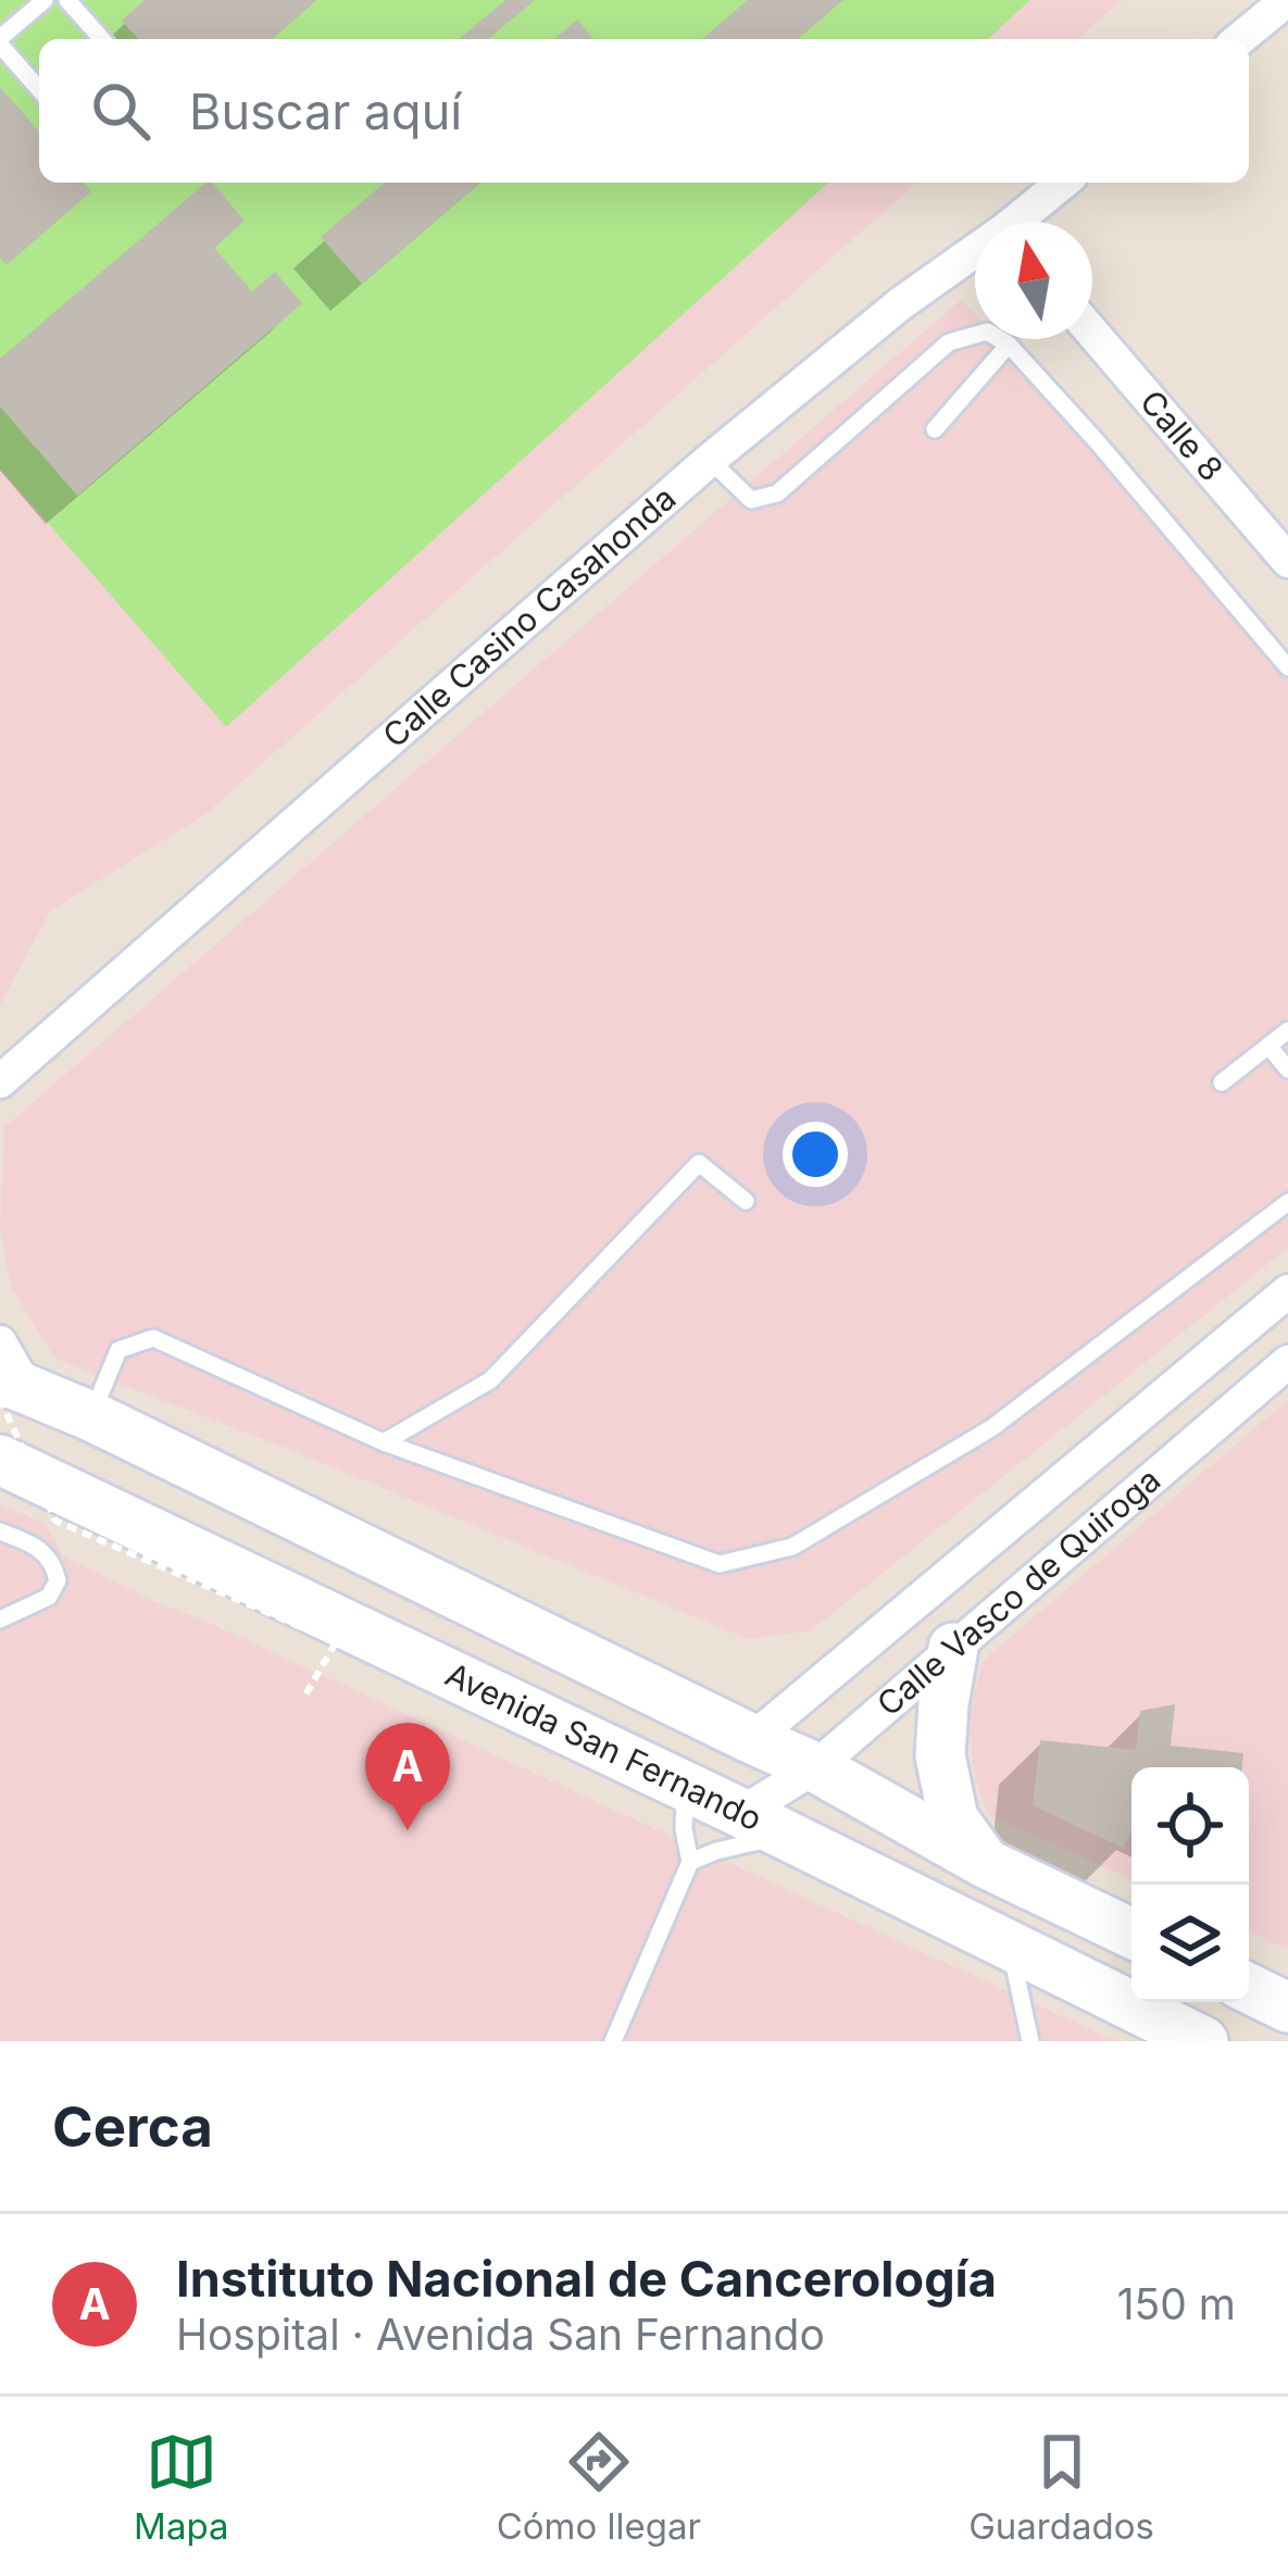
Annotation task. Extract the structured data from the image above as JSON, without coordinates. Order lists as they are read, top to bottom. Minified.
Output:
{"streets":{"main road":["Avenida San Fernando"],"street":["Calle 8","Calle Casino Casahonda","Calle Vasco de Quiroga"]},"crossings":[["Calle Vasco de Quiroga","Avenida San Fernando"]],"north":"top","page":{"search":"Buscar aquí","pins":"A","heading":"Cerca","list":[{"mark":"A","name":"Instituto Nacional de Cancerología","note":"Hospital · Avenida San Fernando","value":"150 m"}],"nav":["Mapa","Cómo llegar","Guardados"]}}
